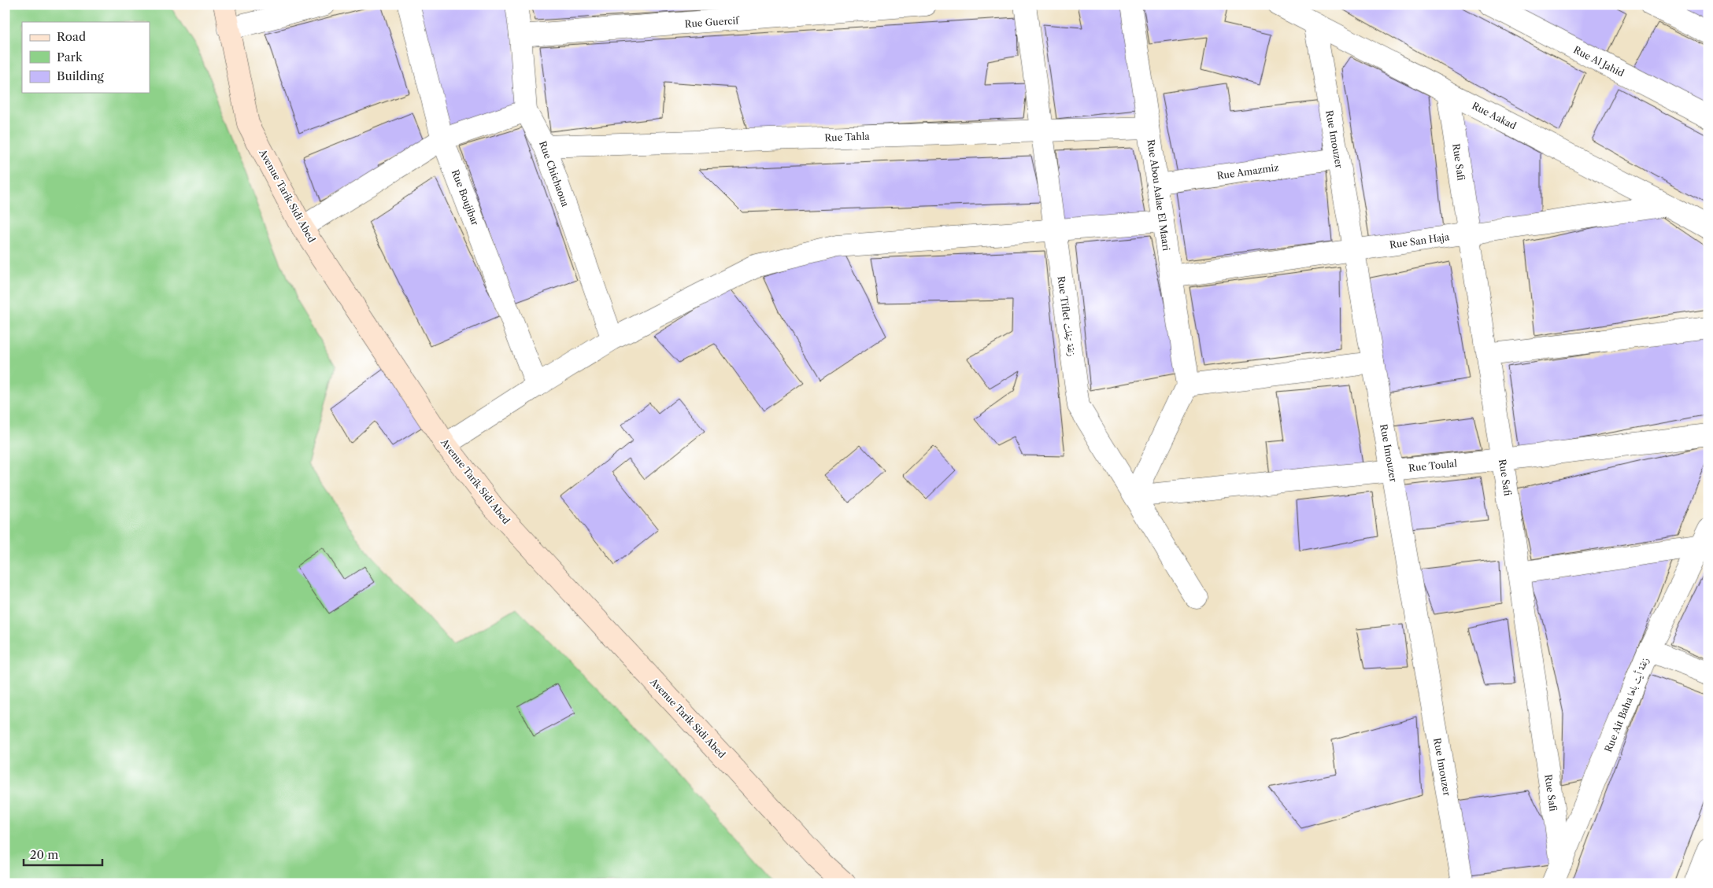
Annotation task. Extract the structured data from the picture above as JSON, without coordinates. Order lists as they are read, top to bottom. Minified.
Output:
{"streets":{"street":["Rue Guercif","Rue Al Jahid","Rue Aakad","Rue Tahla","Rue Imouzer","Rue Safi","Rue Amazmiz","Rue Chichaoua","Rue Abou Aalae El Maari","Avenue Tarik Sidi Abed","Rue Boujibar","Rue San Haja","Rue Tiflet زنقة تيفلت","Rue Toulal","Rue Ait Baha زنقة أيت باها"]},"crossings":[["Rue Guercif","Rue Chichaoua"],["Rue Aakad","Rue Imouzer"],["Rue Aakad","Rue Safi"],["Rue Aakad","Rue San Haja"],["Rue Tahla","Rue Chichaoua"],["Rue Tahla","Rue Abou Aalae El Maari"],["Rue Tahla","Rue Tiflet زنقة تيفلت"],["Rue Imouzer","Rue Amazmiz"],["Rue Imouzer","Rue San Haja"],["Rue Imouzer","Rue Toulal"],["Rue Safi","Rue San Haja"],["Rue Safi","Rue Toulal"],["Rue Safi","Rue Ait Baha زنقة أيت باها"],["Rue Amazmiz","Rue Abou Aalae El Maari"],["Rue Abou Aalae El Maari","Rue San Haja"],["Rue Tiflet زنقة تيفلت","Rue Toulal"]],"legend":["Road","Park","Building"],"scale_bar":"20 m"}
